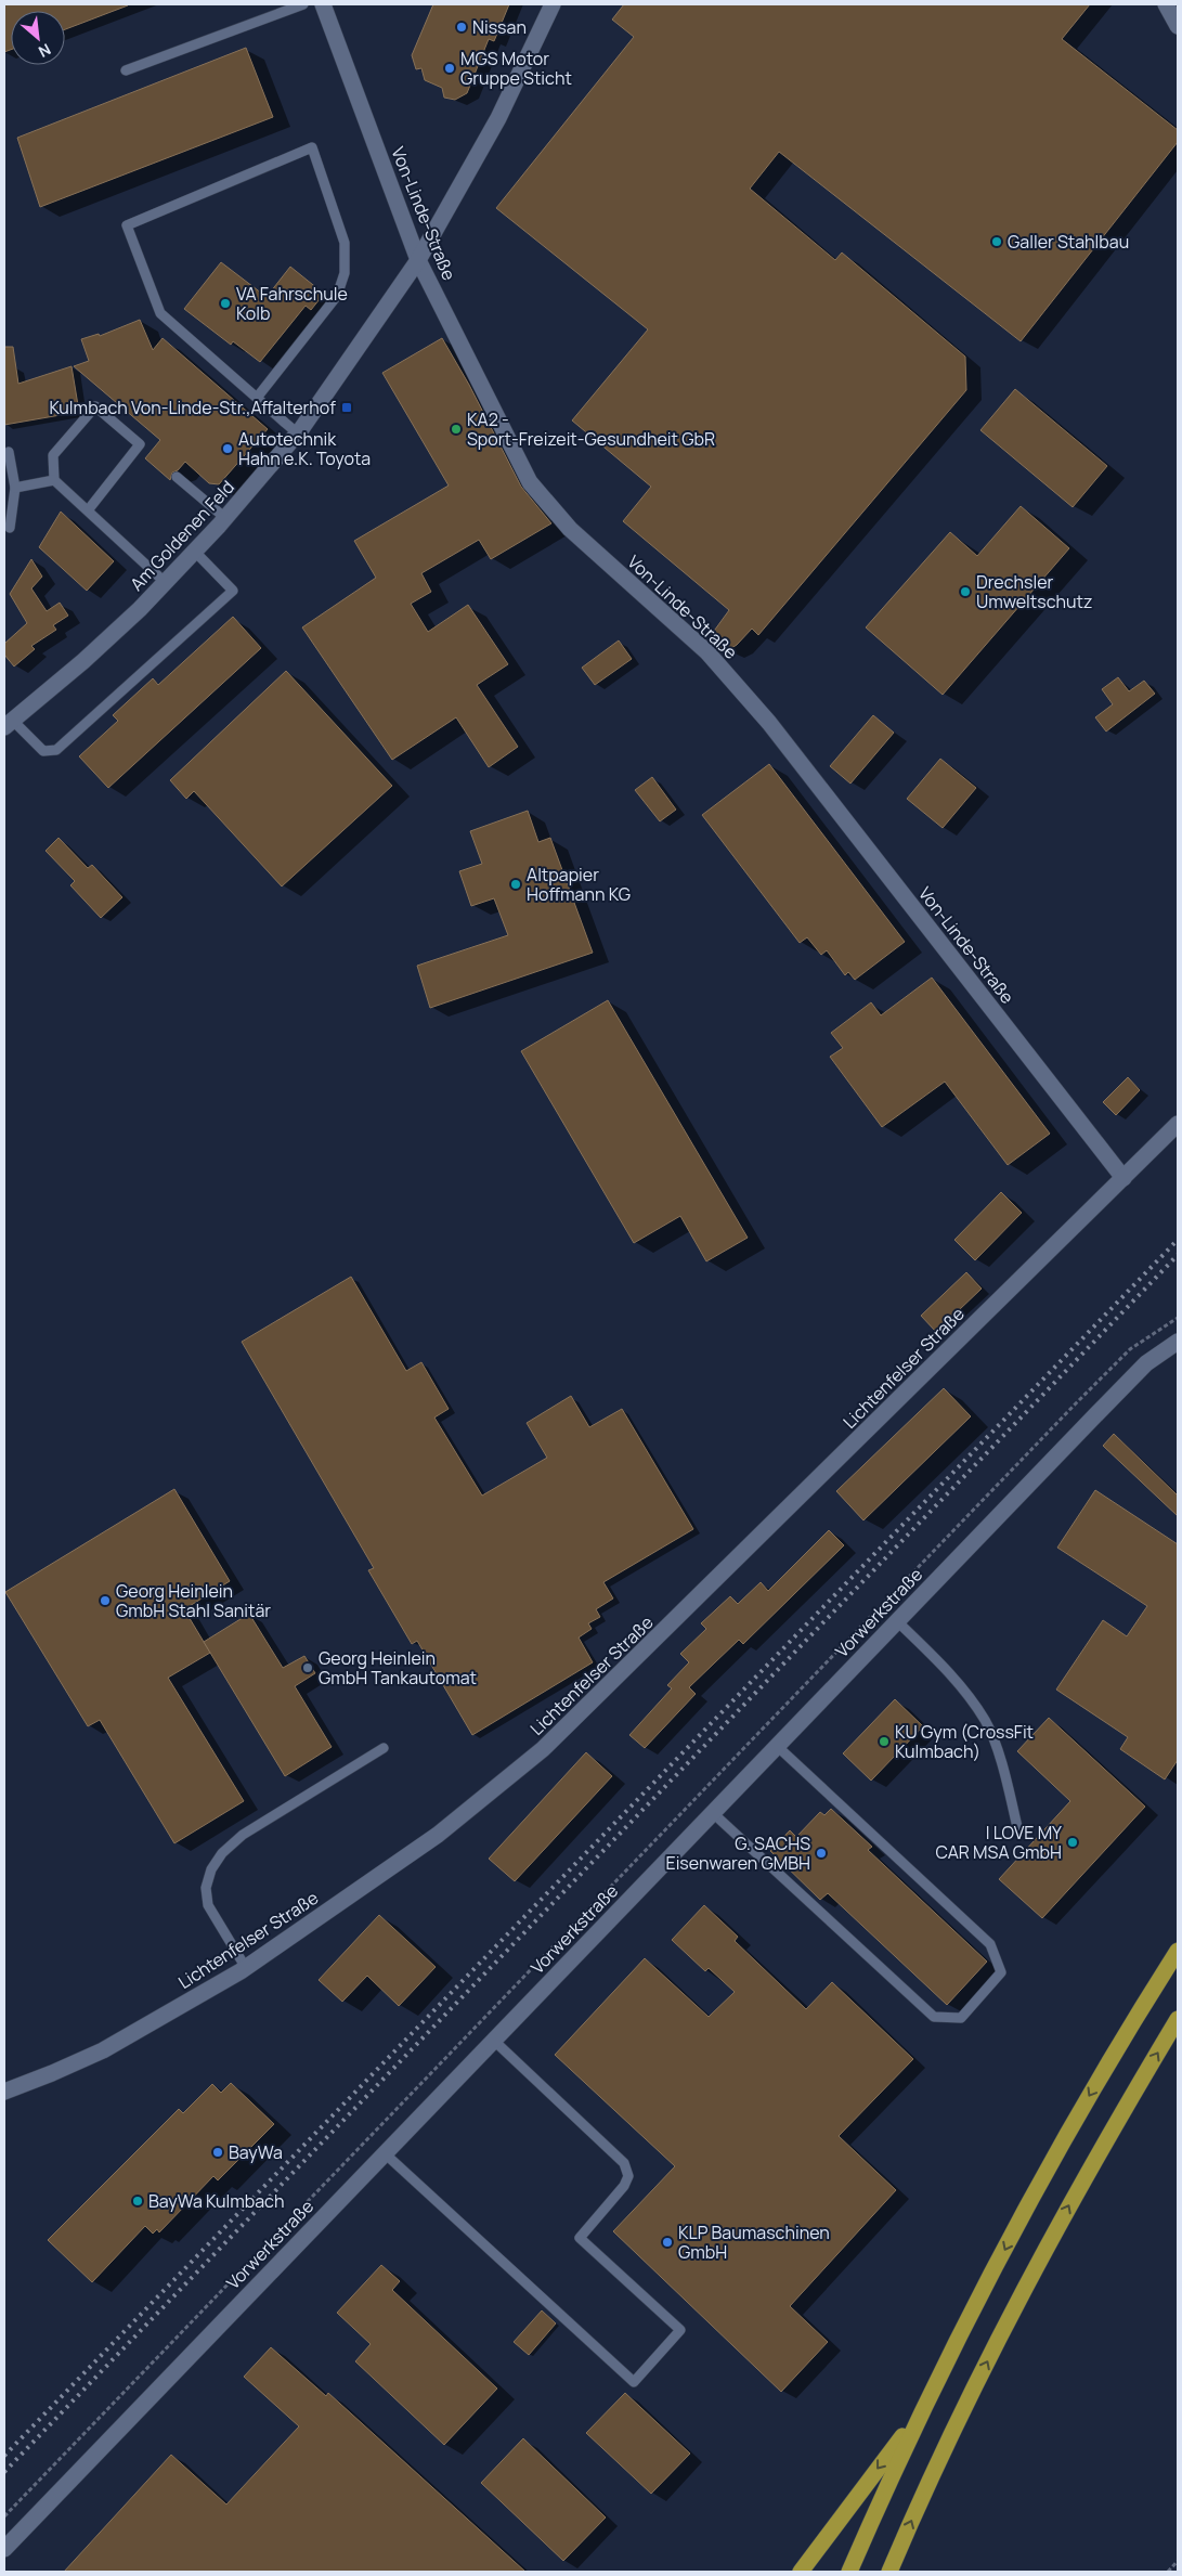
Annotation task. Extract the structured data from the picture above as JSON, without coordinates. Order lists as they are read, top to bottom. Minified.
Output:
{"streets":{"street":["Von-Linde-Straße","Am Goldenen Feld","Lichtenfelser Straße","Vorwerkstraße"]},"crossings":[["Von-Linde-Straße","Am Goldenen Feld"],["Von-Linde-Straße","Lichtenfelser Straße"]],"places":{"other":["Nissan","MGS Motor Gruppe Sticht","Galler Stahlbau","VA Fahrschule Kolb","KA2 - Sport-Freizeit-Gesundheit GbR","Autotechnik Hahn e.K. Toyota","Drechsler Umweltschutz","Altpapier Hoffmann KG","Georg Heinlein GmbH Stahl Sanitär","Georg Heinlein GmbH Tankautomat","KU Gym (CrossFit Kulmbach)","I LOVE MY CAR MSA GmbH","G. SACHS Eisenwaren GMBH","BayWa","BayWa Kulmbach","KLP Baumaschinen GmbH"],"transit":["Kulmbach Von-Linde-Str.,Affalterhof"]},"north":"bottom right"}
